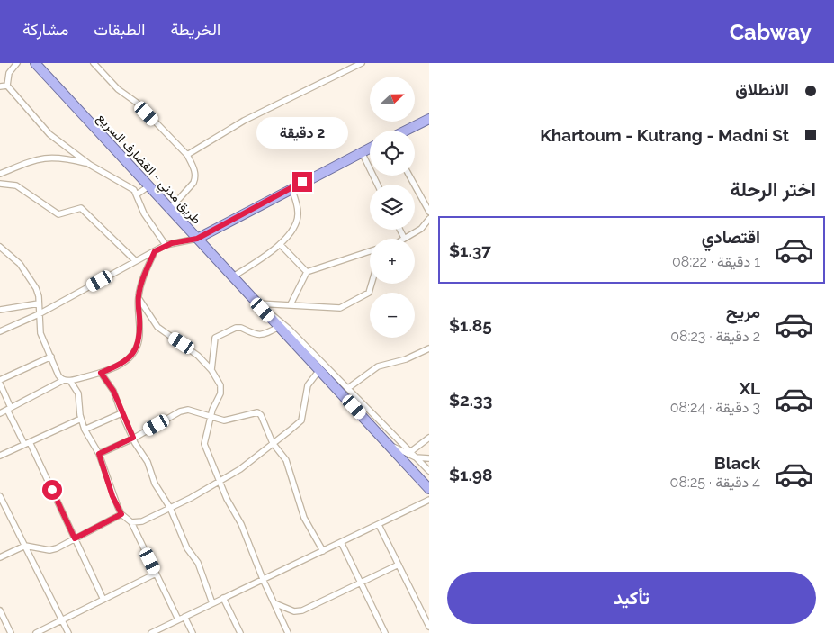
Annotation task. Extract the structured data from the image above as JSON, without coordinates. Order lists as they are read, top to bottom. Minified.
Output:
{"streets":{"highway":["طريق مدني - القضارف السريع"]},"north":"right","page":{"header":"Cabway","nav":["الخريطة","الطبقات","مشاركة"],"banner":["الانطلاق","Khartoum - Kutrang - Madni St"],"map_buttons":["+","−"],"bubble":"2 دقيقة","heading":"اختر الرحلة","list":[{"name":"اقتصادي","note":"1 دقيقة · 08:22","value":"$1.37"},{"name":"مريح","note":"2 دقيقة · 08:23","value":"$1.85"},{"name":"XL","note":"3 دقيقة · 08:24","value":"$2.33"},{"name":"Black","note":"4 دقيقة · 08:25","value":"$1.98"}],"buttons":"تأكيد"}}
